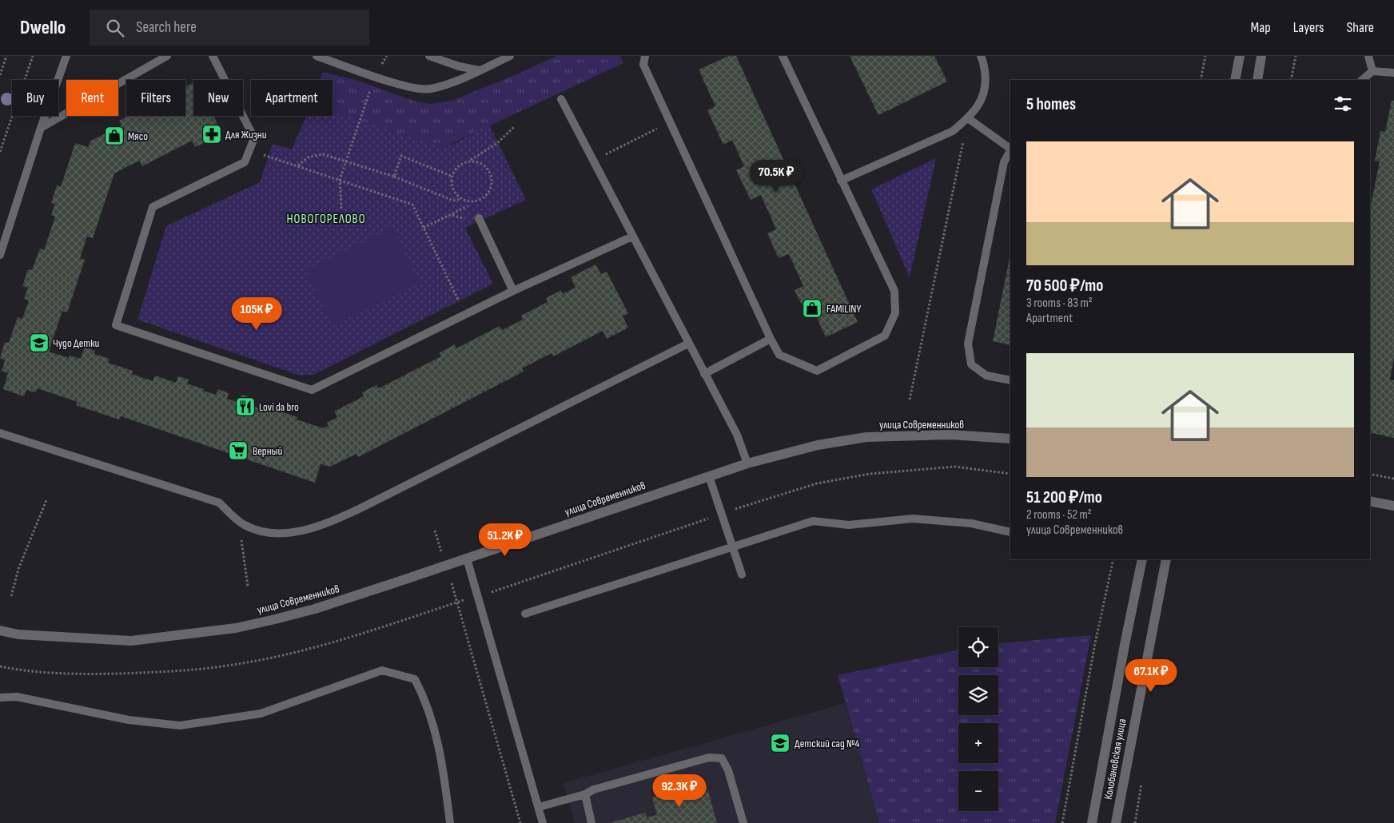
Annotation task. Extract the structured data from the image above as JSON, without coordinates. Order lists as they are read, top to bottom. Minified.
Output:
{"streets":{"street":["улица Современников","Колобановская улица"]},"districts":["НОВОГОРЕЛОВО"],"places":{"pharmacy":["Для Жизни"],"shop":["Мясо","FAMILINY"],"school or university":["Чудо Детки","Детский сад №4"],"restaurant":["Lovi da bro"],"supermarket":["Верный"]},"page":{"header":"Dwello","search":"Search here","nav":["Map","Layers","Share"],"chip":["Buy","Rent","Filters","New","Apartment"],"heading":"5 homes","list":[{"name":"70 500 ₽/mo","note":"3 rooms · 83 m² · Apartment"},{"name":"51 200 ₽/mo","note":"2 rooms · 52 m² · улица Современников"}],"price":["70.5K ₽","105K ₽","51.2K ₽","67.1K ₽","92.3K ₽"],"map_buttons":["+","−"]}}
